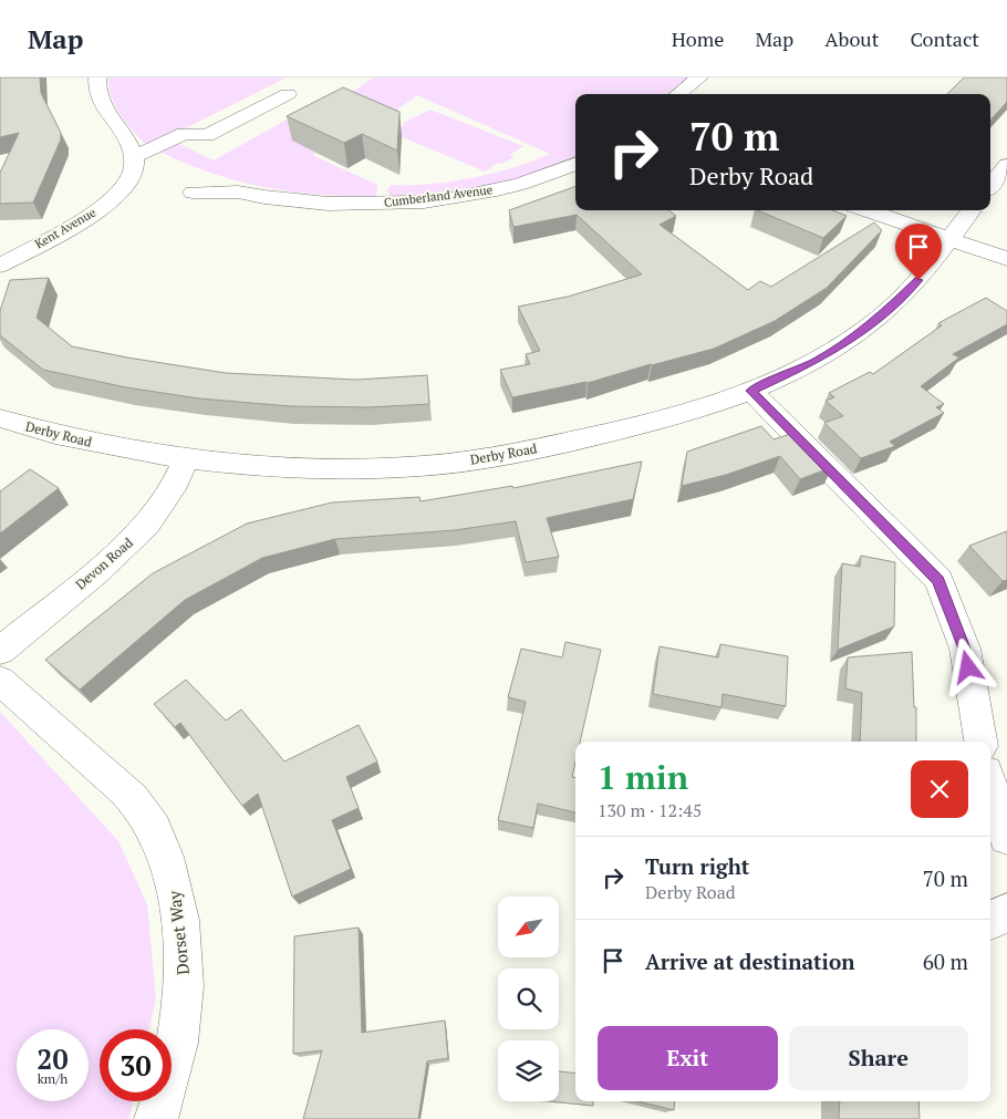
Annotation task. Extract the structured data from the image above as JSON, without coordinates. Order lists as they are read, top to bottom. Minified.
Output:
{"streets":{"street":["Cumberland Avenue","Kent Avenue","Derby Road","Devon Road","Dorset Way"]},"crossings":[["Derby Road","Devon Road"]],"north":"bottom left","page":{"header":"Map","nav":["Home","Map","About","Contact"],"turn":["70 m","Derby Road"],"heading":["1 min","130 m · 12:45"],"list":[{"name":"Turn right","note":"Derby Road","value":"70 m"},{"name":"Arrive at destination","value":"60 m"}],"buttons":["Exit","Share"],"speed":"20 km/h","limit":"30"}}
